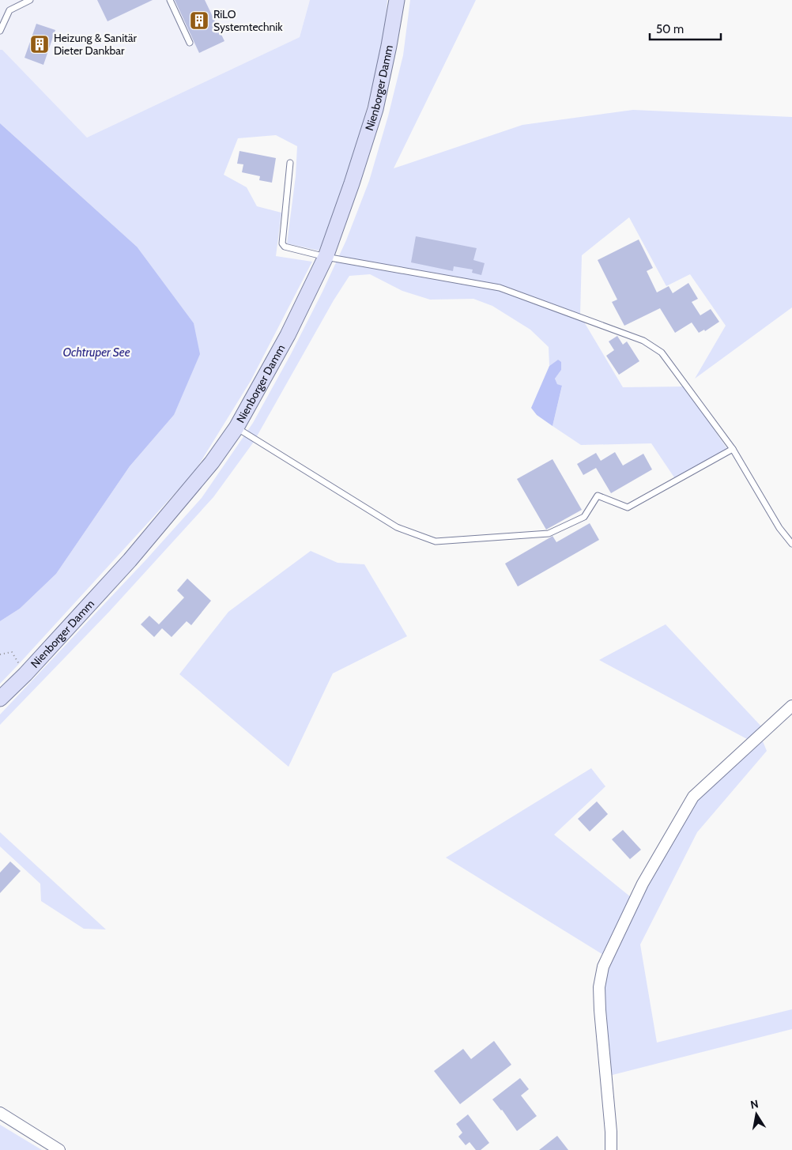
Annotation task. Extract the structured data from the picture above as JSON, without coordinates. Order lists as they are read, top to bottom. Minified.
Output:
{"streets":{"main road":["Nienborger Damm"]},"water":["Ochtruper See"],"places":{"building":["RiLO Systemtechnik","Heizung & Sanitär Dieter Dankbar"]},"scale_bar":"50 m","north":"top"}
